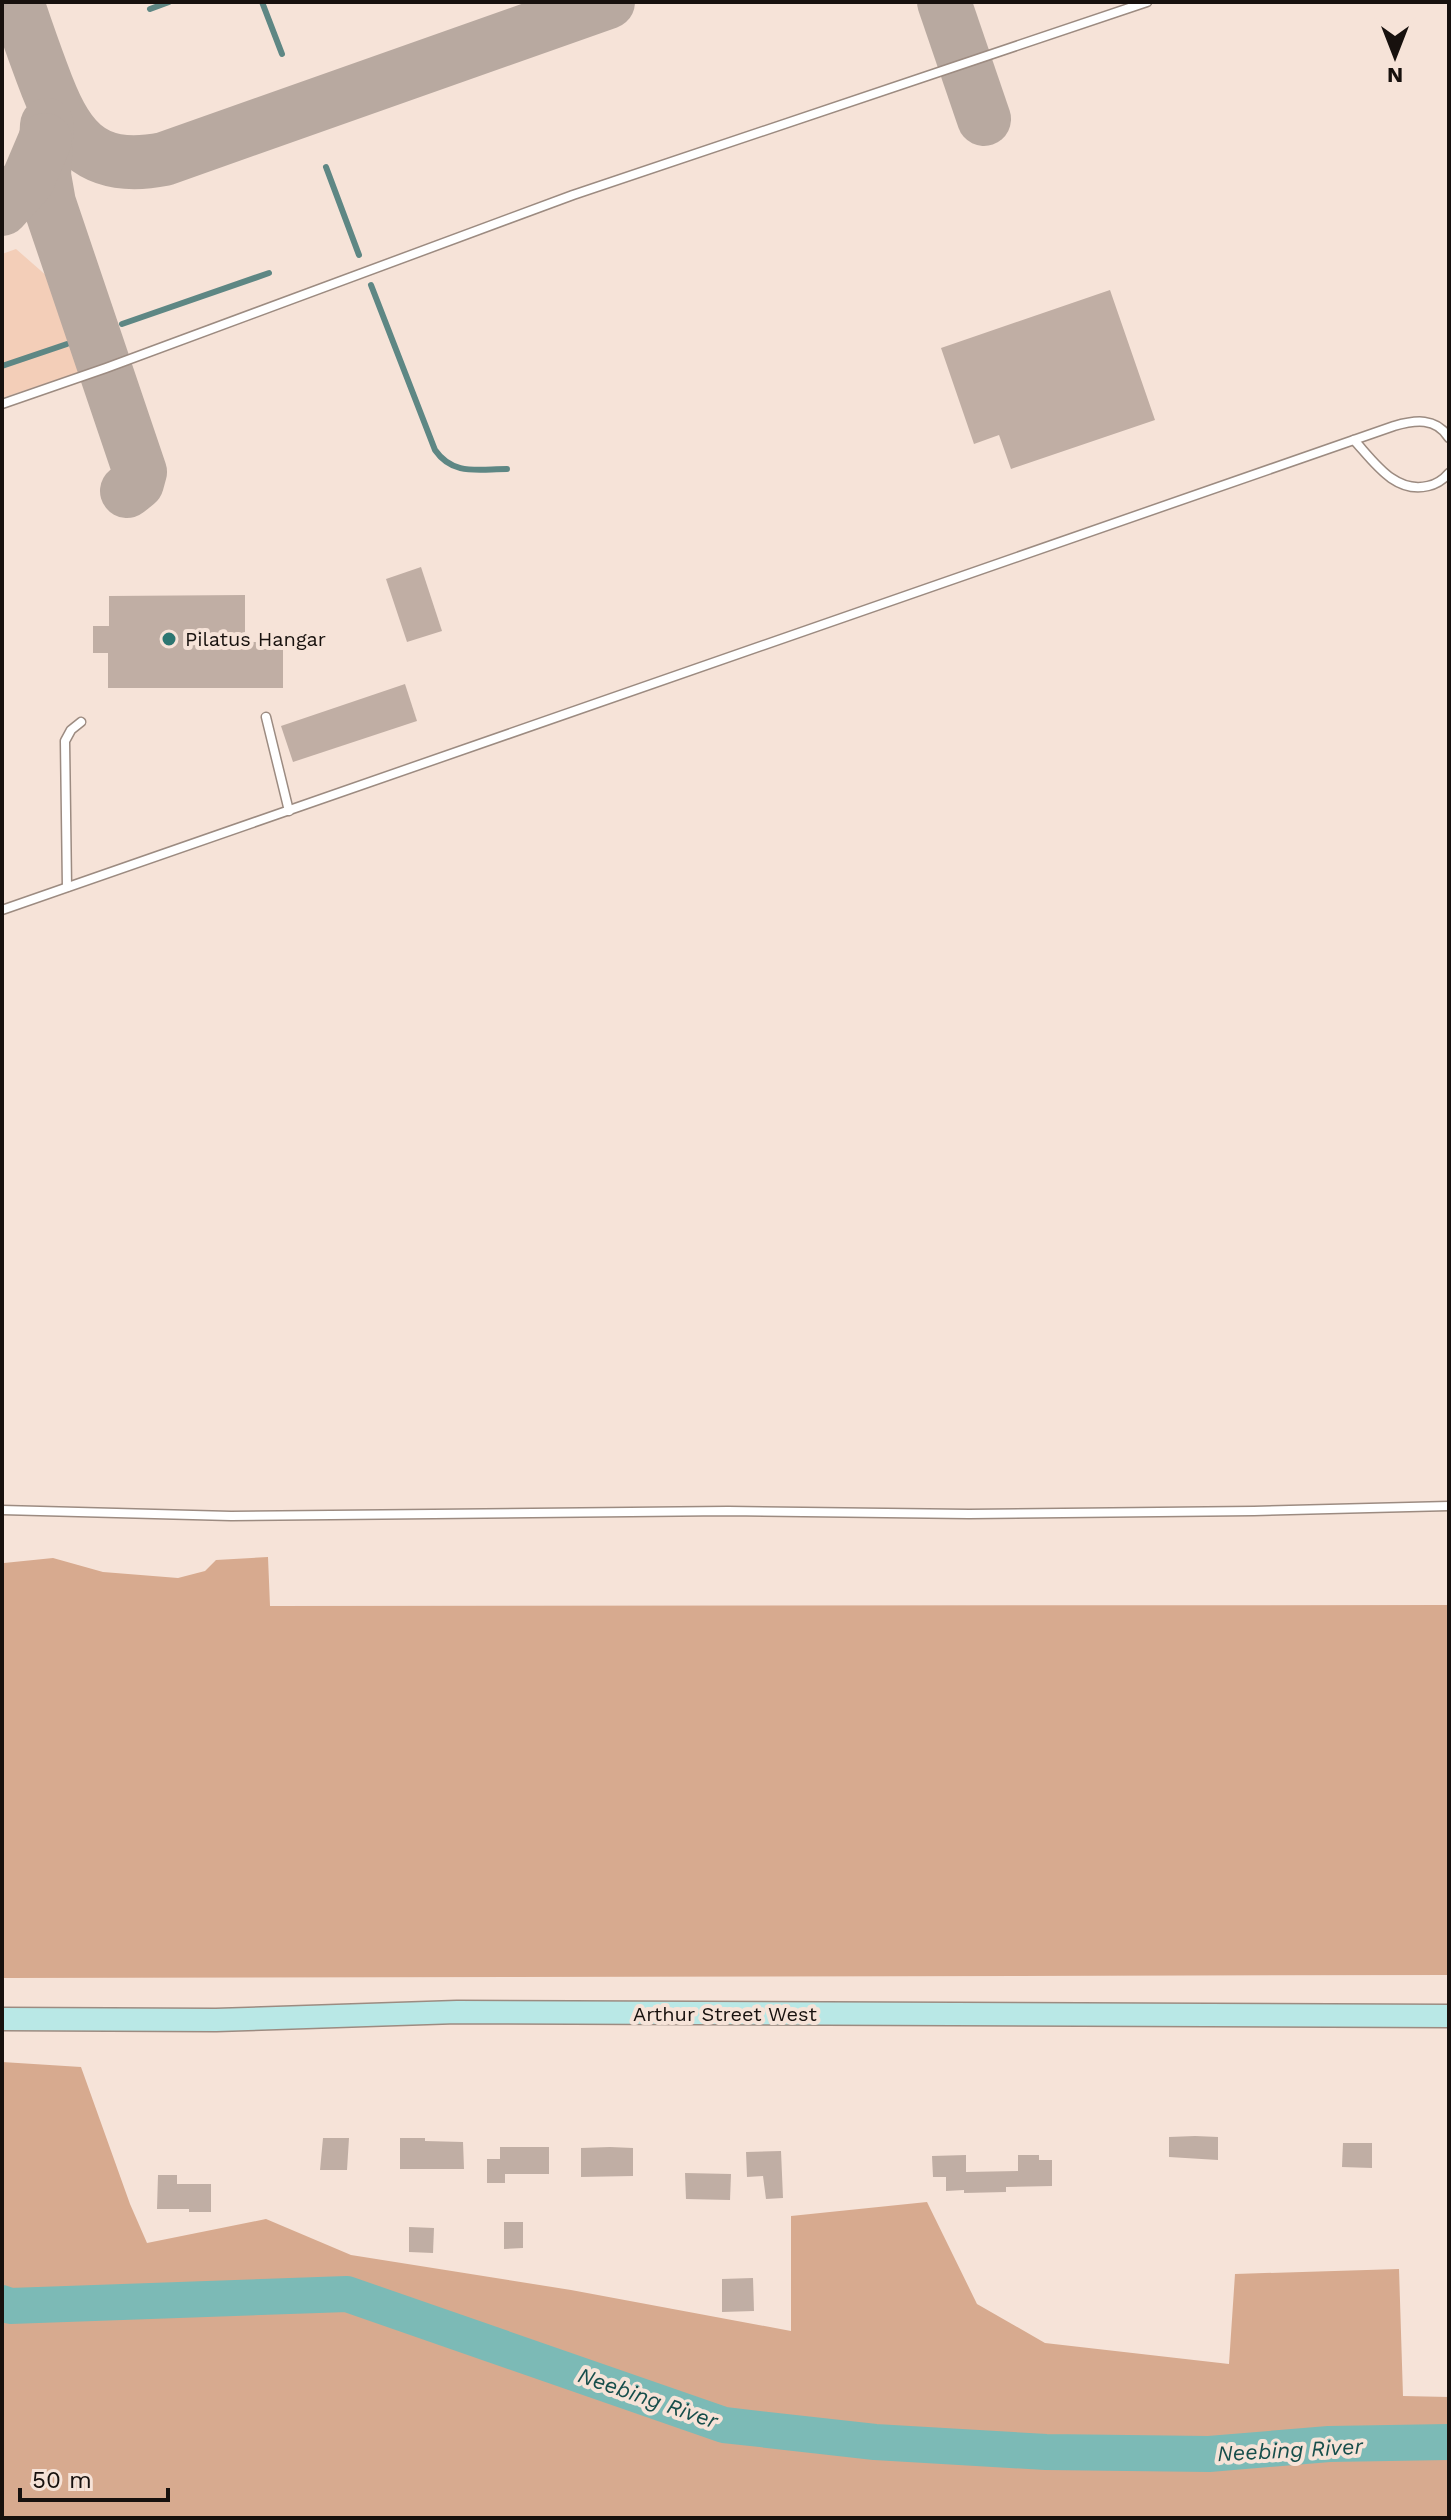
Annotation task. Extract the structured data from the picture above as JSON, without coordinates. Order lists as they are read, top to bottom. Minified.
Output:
{"streets":{"main road":["Arthur Street West"]},"water":["Neebing River"],"places":["Pilatus Hangar"],"scale_bar":"50 m","north":"bottom"}
